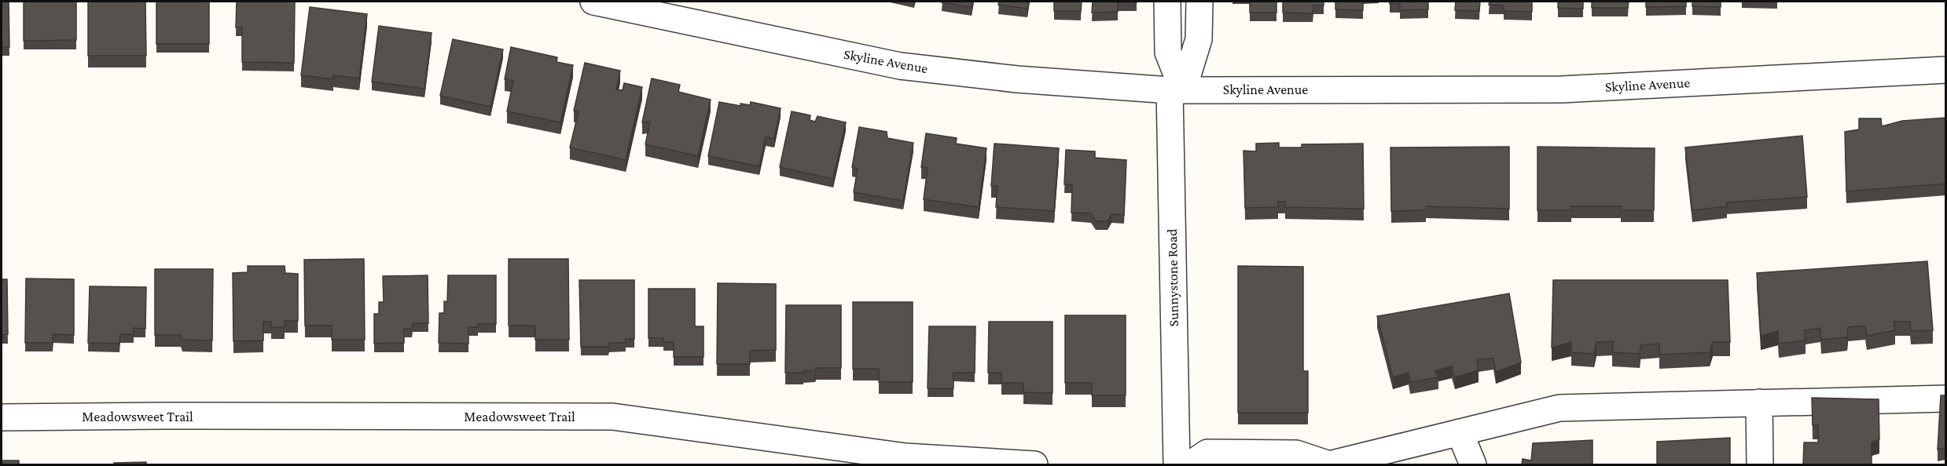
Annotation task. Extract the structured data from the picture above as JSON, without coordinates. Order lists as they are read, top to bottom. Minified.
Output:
{"streets":{"street":["Skyline Avenue","Sunnystone Road","Meadowsweet Trail"]},"crossings":[["Skyline Avenue","Sunnystone Road"]]}
